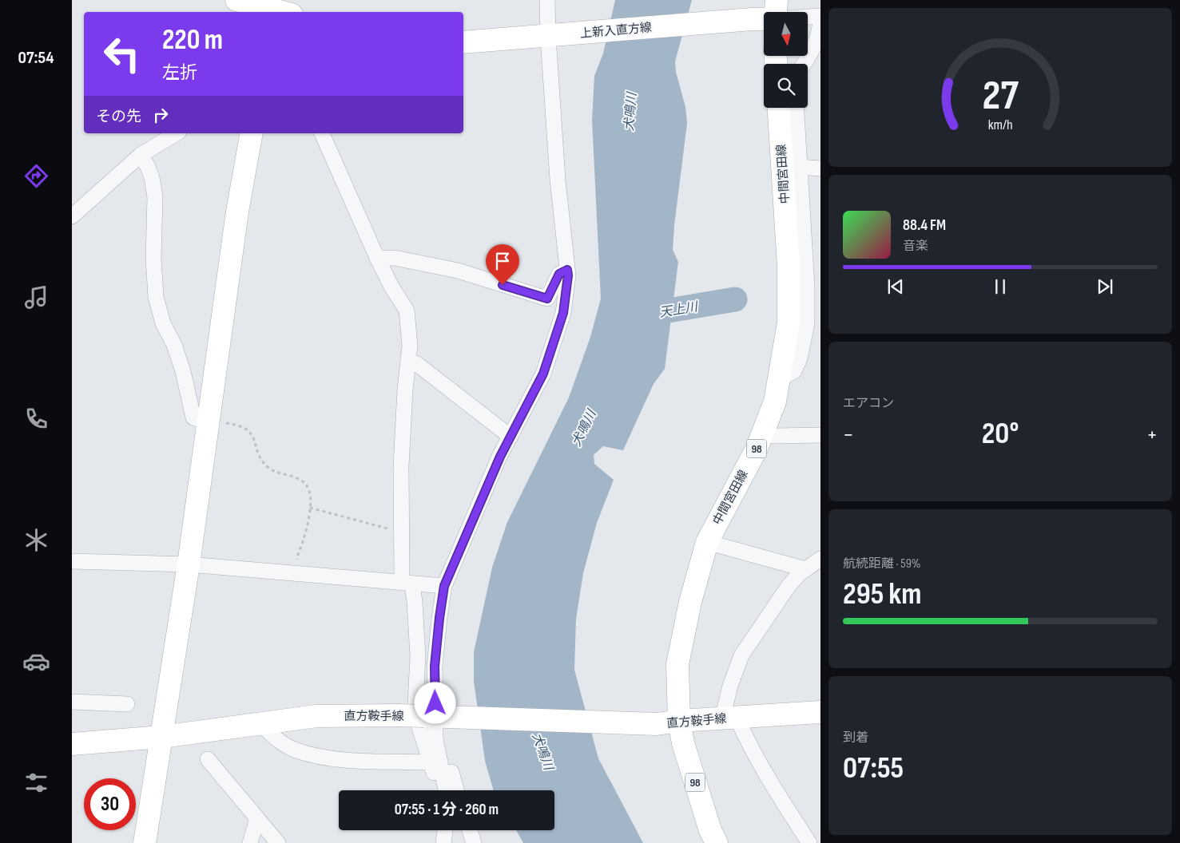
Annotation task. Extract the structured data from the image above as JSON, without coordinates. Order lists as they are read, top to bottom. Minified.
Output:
{"streets":{"main road":["上新入直方線","中間宮田線","98","直方鞍手線"]},"crossings":[["中間宮田線","直方鞍手線"]],"water":["犬鳴川","天上川"],"north":"bottom","page":{"tabs":"07:54","turn":["220 m","左折"],"then":"その先","song":["88.4 FM","音楽"],"tile":["エアコン",["航続距離 · 59%","295 km"],["到着","07:55"]],"heat":["−","20°","+"],"limit":"30","trip":"07:55 · 1 分 · 260 m","gauge":["27","km/h"]}}
